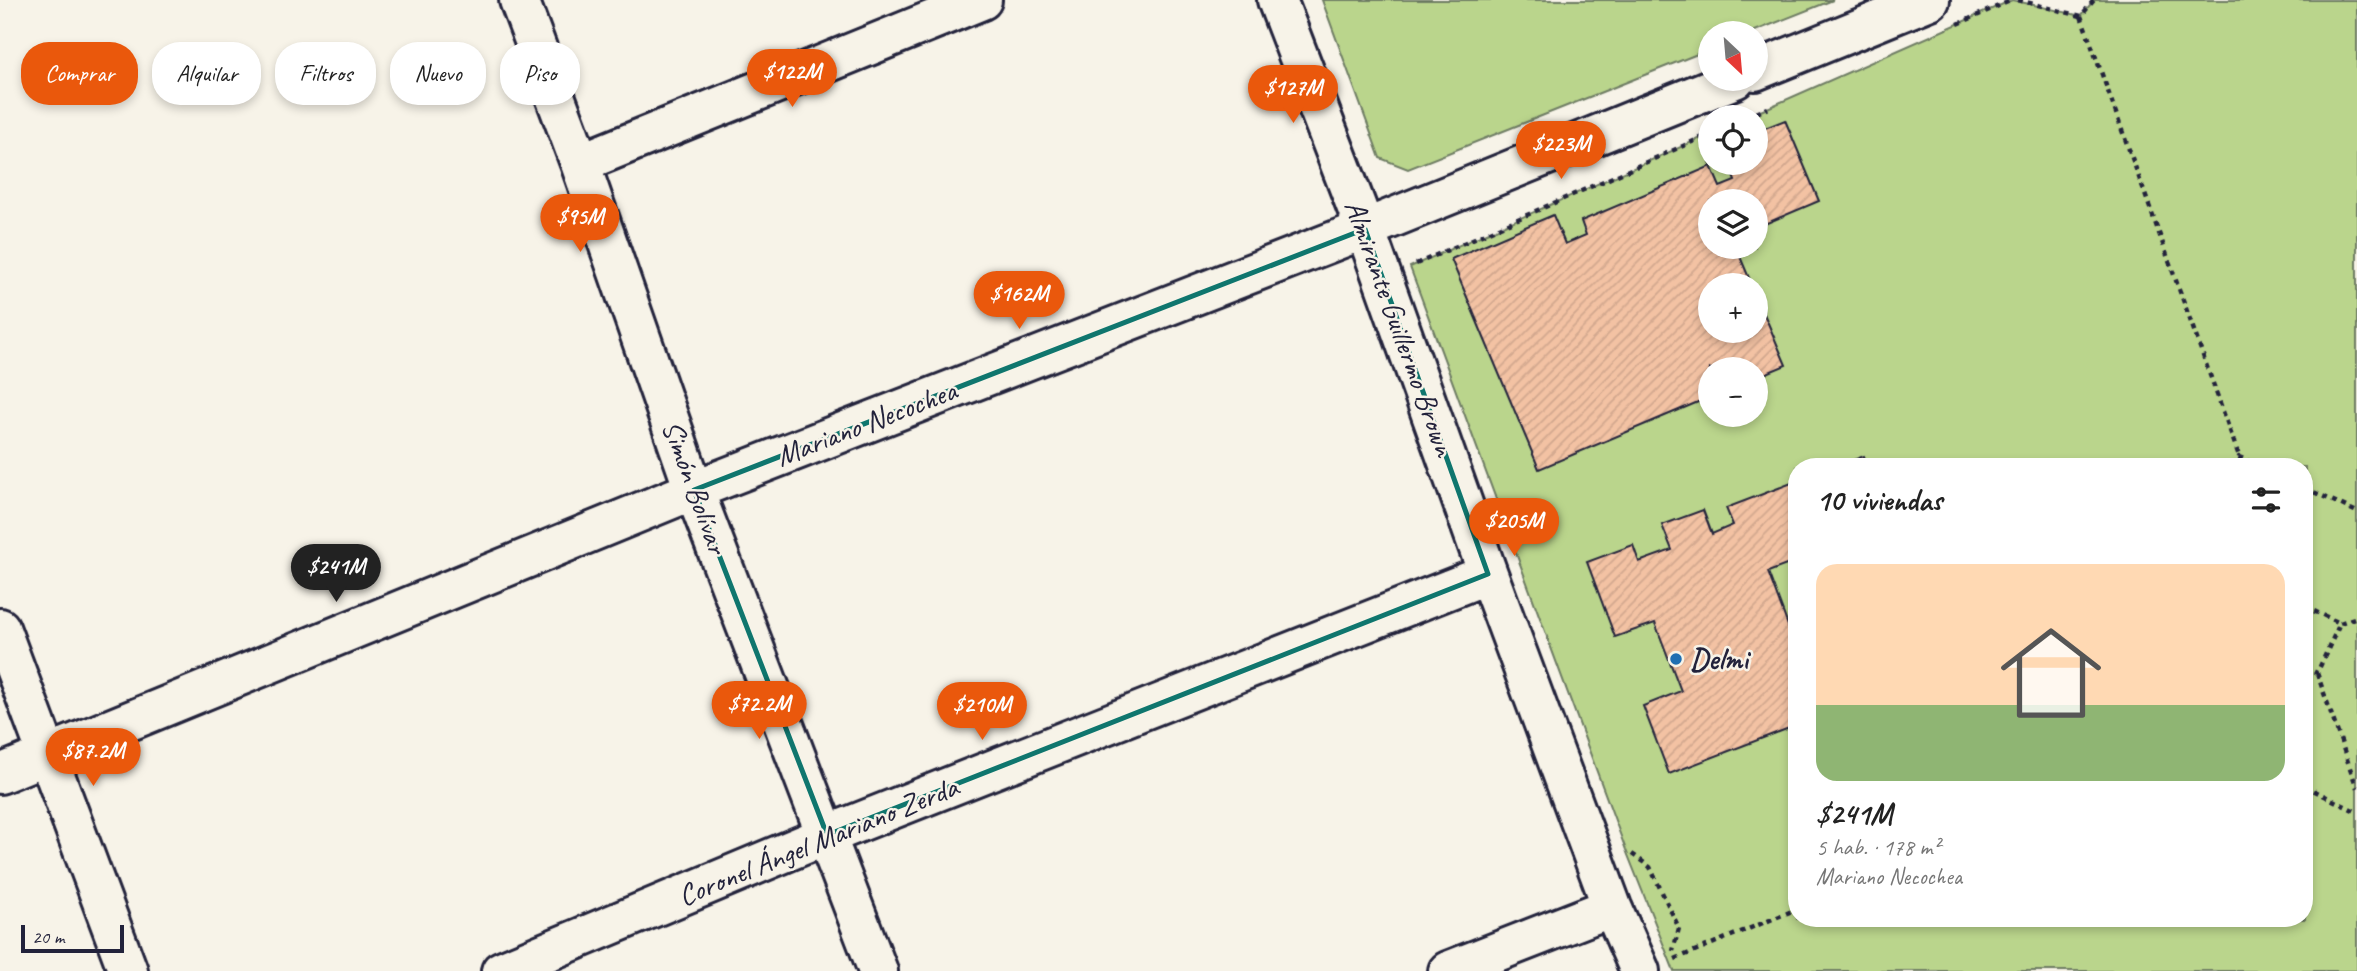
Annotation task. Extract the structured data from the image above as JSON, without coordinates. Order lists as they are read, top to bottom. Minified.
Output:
{"streets":{"street":["Almirante Guillermo Brown","Mariano Necochea","Simón Bolívar","Coronel Ángel Mariano Zerda"]},"crossings":[["Almirante Guillermo Brown","Mariano Necochea"],["Almirante Guillermo Brown","Coronel Ángel Mariano Zerda"],["Mariano Necochea","Simón Bolívar"],["Simón Bolívar","Coronel Ángel Mariano Zerda"]],"places":["Delmi"],"scale_bar":"20 m","north":"bottom right","page":{"map_buttons":["+","−"],"chip":["Comprar","Alquilar","Filtros","Nuevo","Piso"],"price":["$122M","$127M","$223M","$95M","$162M","$205M","$241M","$72.2M","$210M","$87.2M"],"heading":"10 viviendas","list":[{"name":"$241M","note":"5 hab. · 178 m² · Mariano Necochea"}],"scale":"20 m"}}
